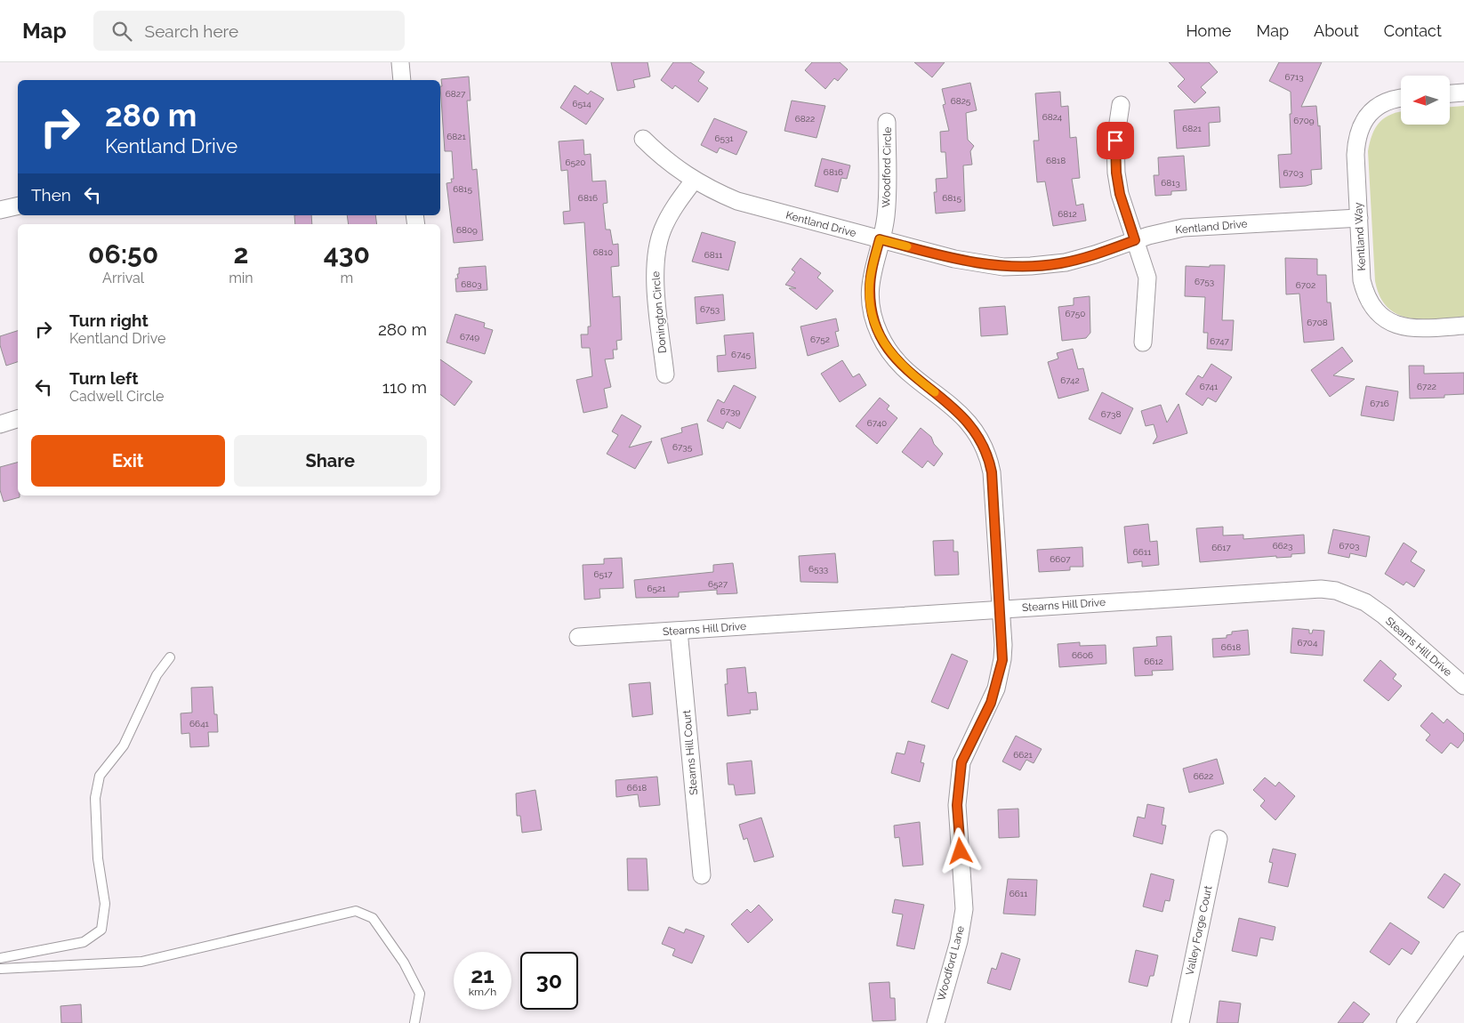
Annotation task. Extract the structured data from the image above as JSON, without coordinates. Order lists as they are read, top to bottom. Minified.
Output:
{"streets":{"street":["Woodford Circle","Kentland Drive","Kentland Way","Donington Circle","Stearns Hill Drive","Stearns Hill Court","Valley Forge Court","Woodford Lane"]},"crossings":[["Woodford Circle","Kentland Drive"],["Woodford Circle","Woodford Lane"],["Kentland Drive","Kentland Way"],["Kentland Drive","Donington Circle"],["Kentland Drive","Woodford Lane"],["Stearns Hill Drive","Stearns Hill Court"],["Stearns Hill Drive","Woodford Lane"]],"house_numbers":["6713","6827","6825","6514","6824","6822","6709","6821","6821","6531","6818","6520","6816","6703","6813","6815","6816","6815","6812","6809","6810","6811","6753","6803","6702","6753","6750","6708","6749","6752","6747","6745","6742","6741","6722","6716","6739","6738","6740","6735","6623","6703","6617","6611","6607","6533","6517","6527","6521","6704","6618","6606","6612","6641","6621","6622","6618","6611"],"north":"left","page":{"header":"Map","search":"Search here","nav":["Home","Map","About","Contact"],"turn":["280 m","Kentland Drive"],"then":"Then","eta":["06:50","Arrival","2","min","430","m"],"list":[{"name":"Turn right","note":"Kentland Drive","value":"280 m"},{"name":"Turn left","note":"Cadwell Circle","value":"110 m"}],"buttons":["Exit","Share"],"speed":"21 km/h","limit":"30"}}
